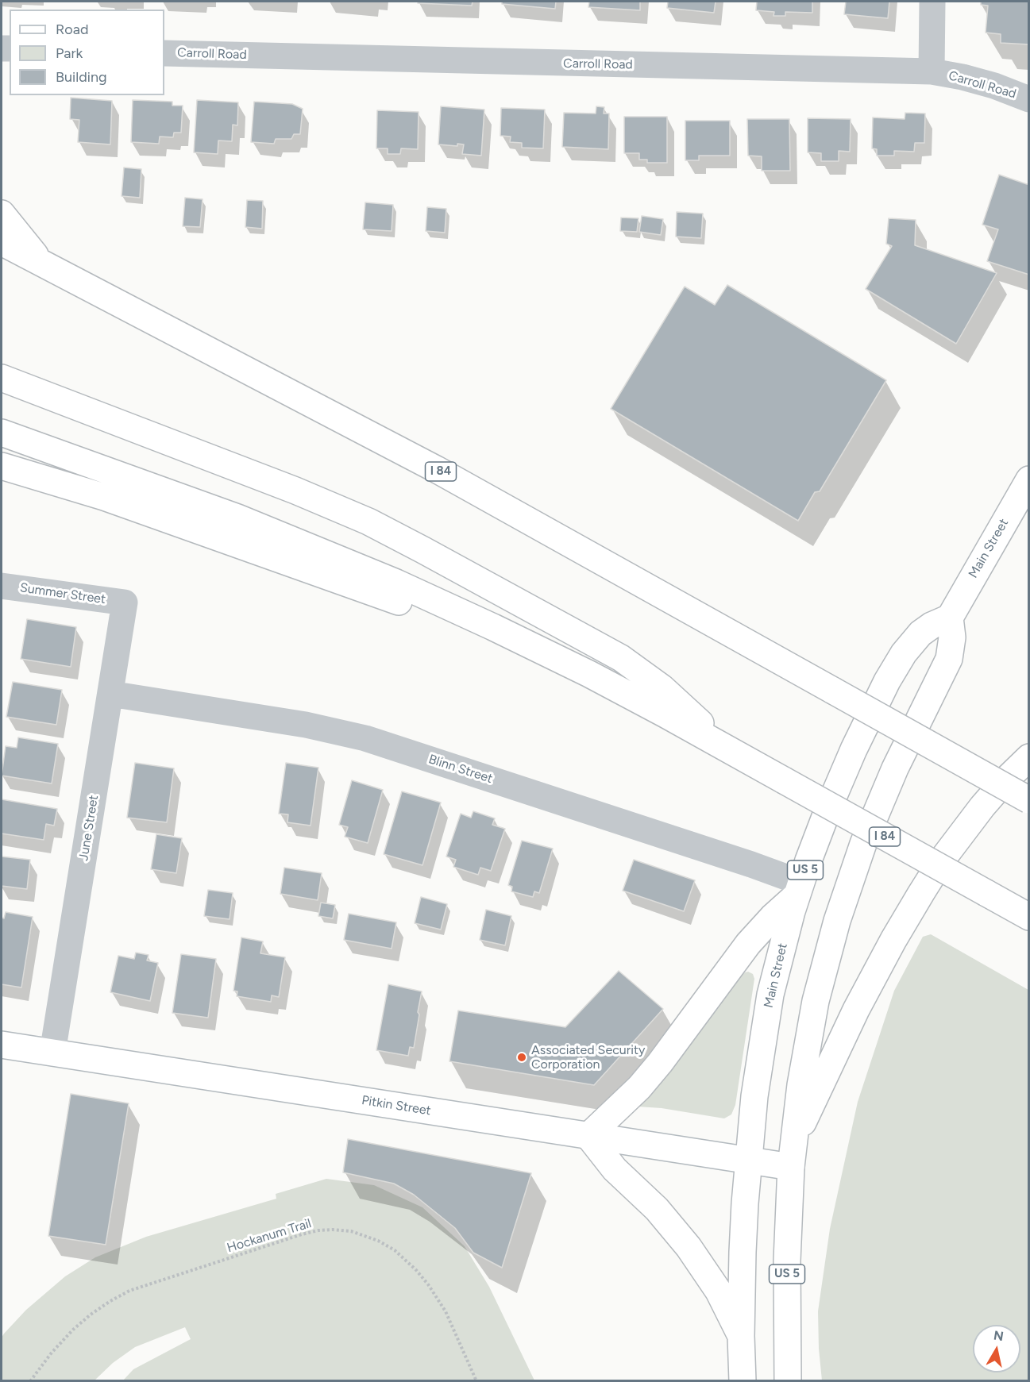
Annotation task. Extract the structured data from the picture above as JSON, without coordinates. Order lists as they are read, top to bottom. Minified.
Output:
{"streets":{"main road":["I 84","Main Street","US 5","Pitkin Street"],"street":["Carroll Road","Summer Street","Blinn Street","June Street"],"path":["Hockanum Trail"]},"crossings":[["Main Street","Blinn Street"],["Main Street","US 5"],["Main Street","Pitkin Street"],["Summer Street","June Street"],["Blinn Street","June Street"],["June Street","Pitkin Street"],["US 5","Pitkin Street"]],"places":["Associated Security Corporation"],"legend":["Road","Park","Building"],"north":"top"}
